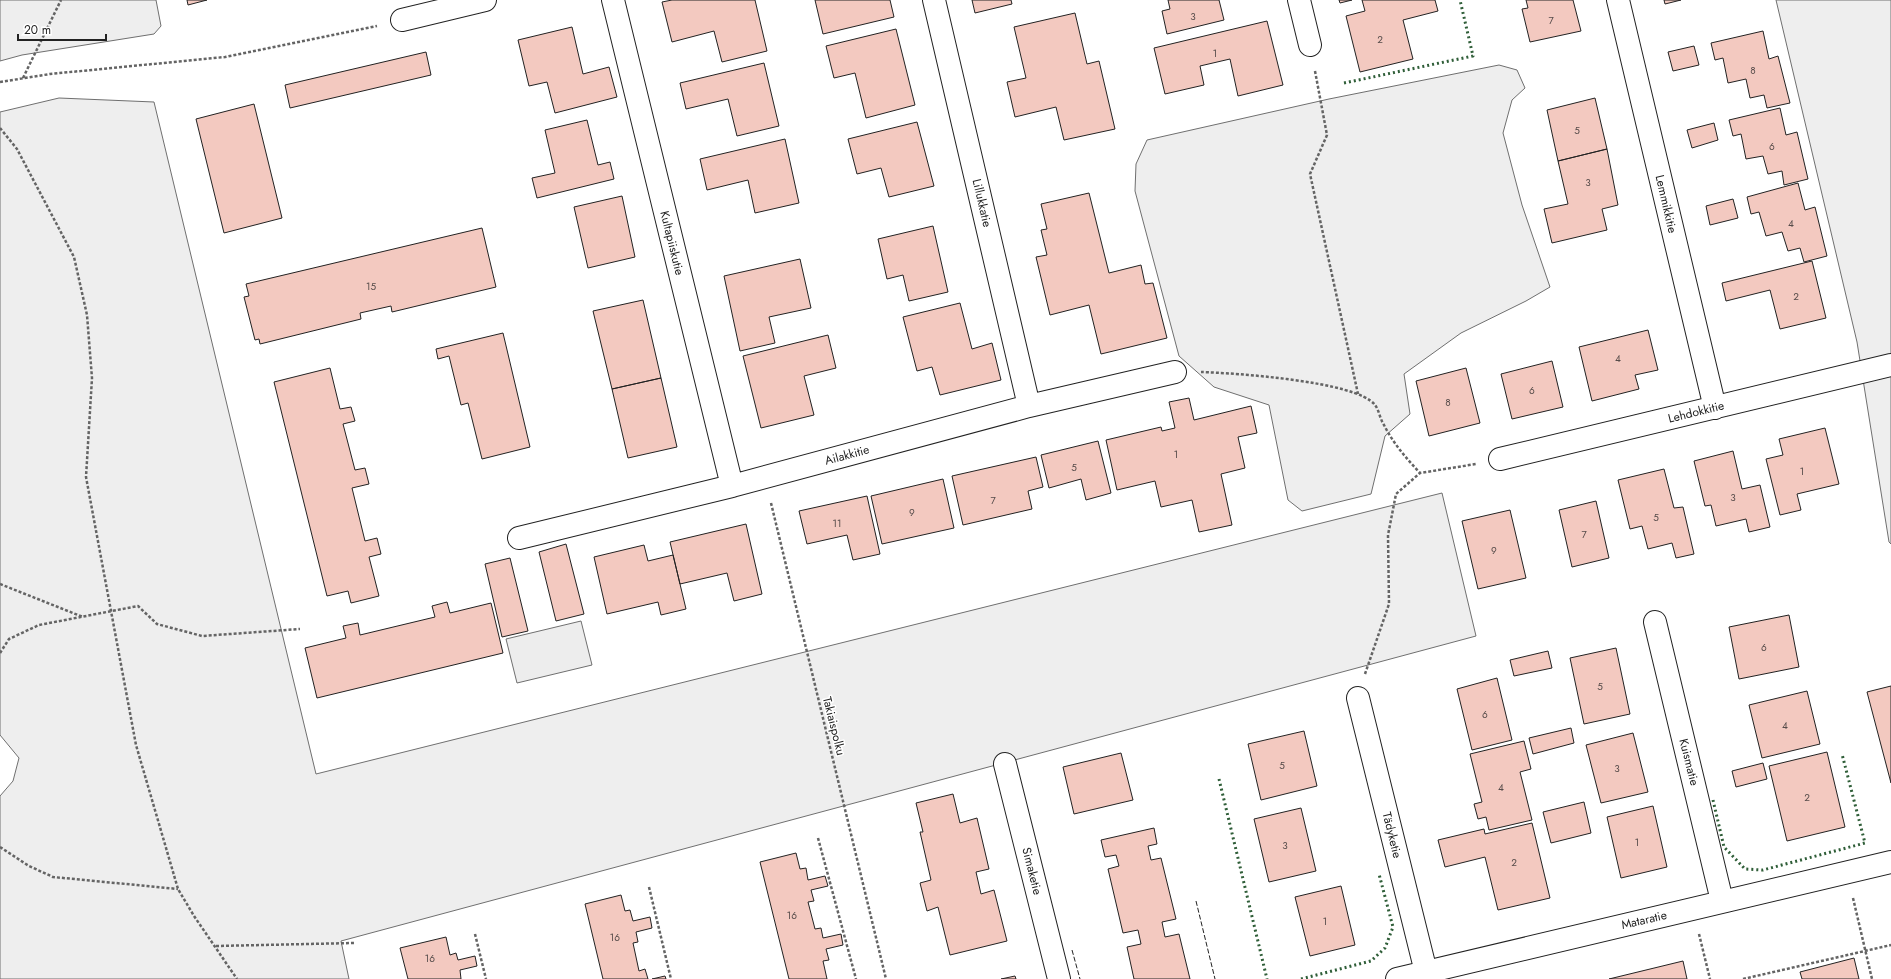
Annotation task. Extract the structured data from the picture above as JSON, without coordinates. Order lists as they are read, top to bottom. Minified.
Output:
{"streets":{"street":["Lillukkatie","Lemmikkitie","Kultapiiskutie","Lehdokkitie","Ailakkitie","Kuismatie","Tädyketie","Simaketie","Mataratie"],"path":["Takiaispolku"]},"crossings":[["Lillukkatie","Ailakkitie"],["Lemmikkitie","Lehdokkitie"],["Kultapiiskutie","Ailakkitie"],["Ailakkitie","Takiaispolku"],["Kuismatie","Mataratie"],["Tädyketie","Mataratie"]],"house_numbers":["3","7","2","1","8","5","6","3","4","15","2","4","6","8","1","5","1","3","7","9","5","11","7","9","6","5","6","4","5","3","4","2","1","3","2","16","1","16","16"],"scale_bar":"20 m"}
